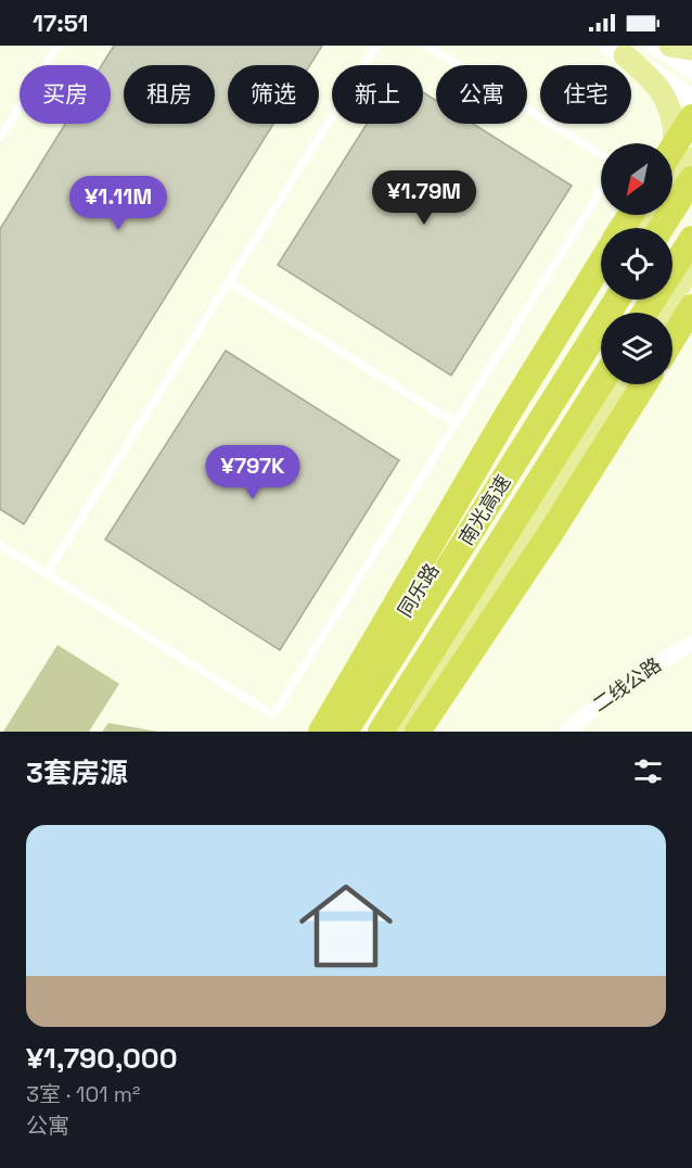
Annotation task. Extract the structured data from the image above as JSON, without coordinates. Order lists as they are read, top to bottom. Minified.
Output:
{"streets":{"highway":["南光高速"],"main road":["同乐路"],"street":["二线公路"]},"north":"bottom left","page":{"status":"17:51","chip":["买房","租房","筛选","新上","公寓","住宅"],"price":["¥1.79M","¥1.11M","¥797K"],"heading":"3套房源","list":[{"name":"¥1,790,000","note":"3室 · 101 m² · 公寓"}]}}
